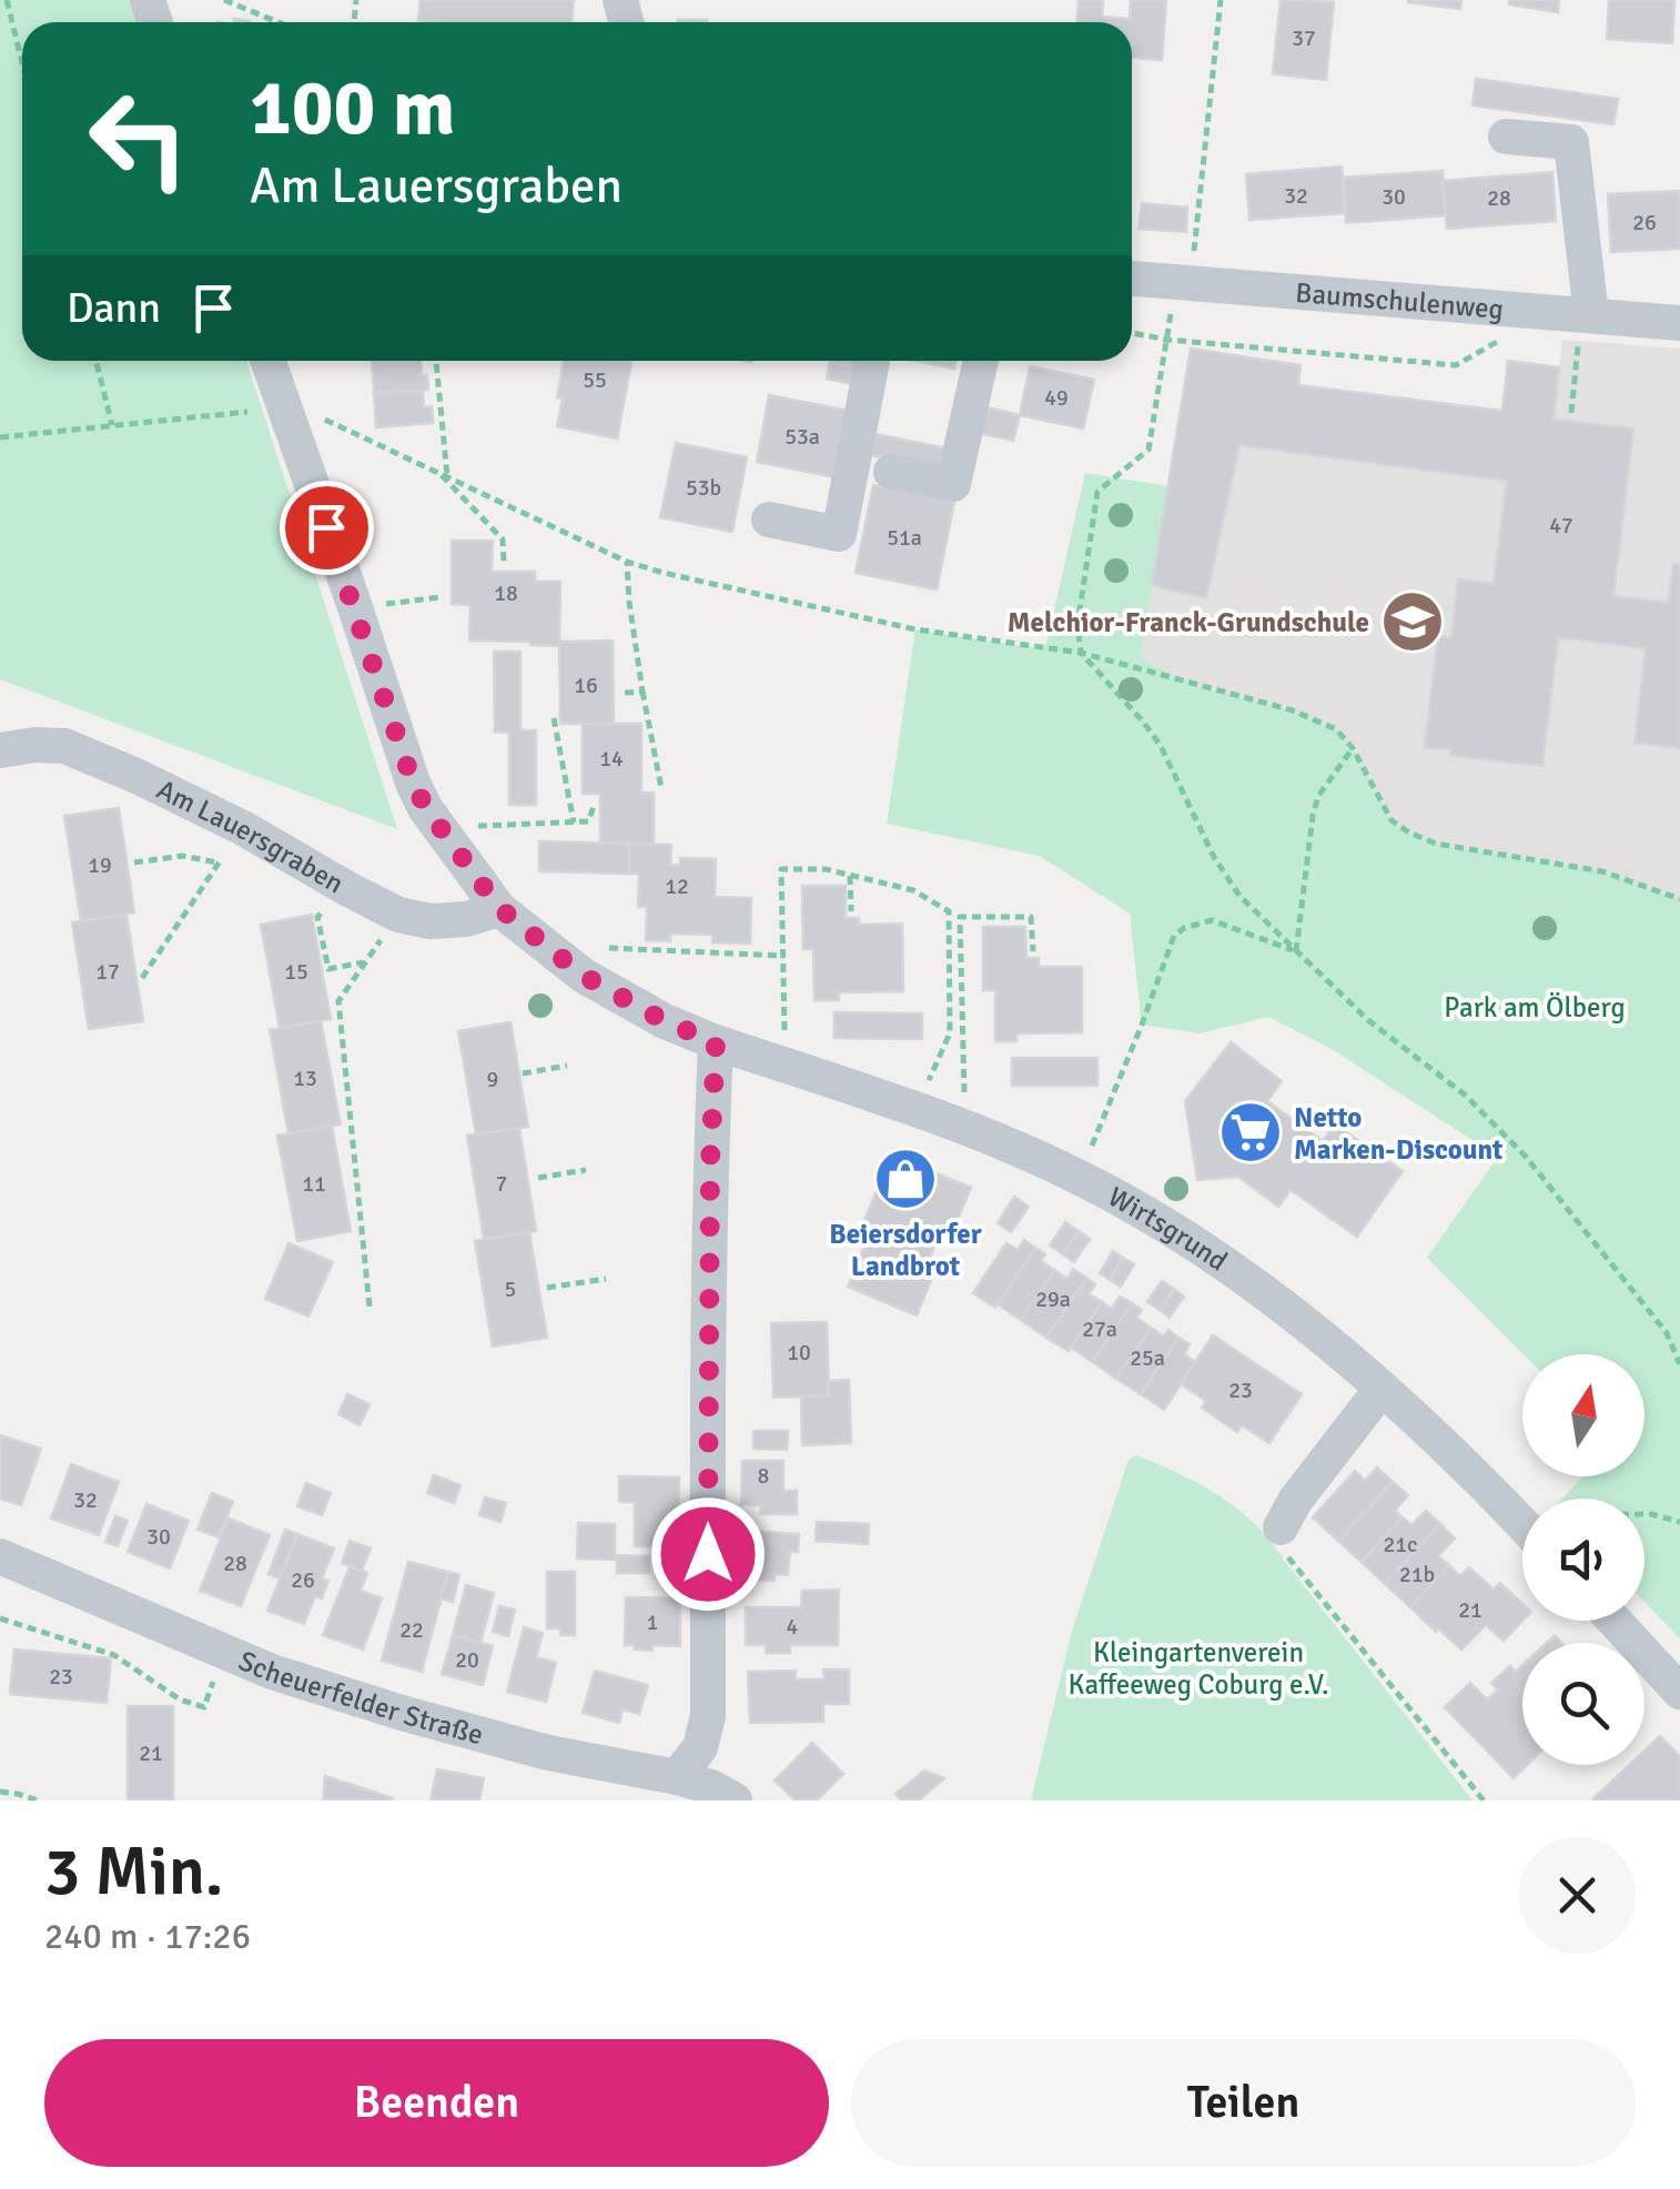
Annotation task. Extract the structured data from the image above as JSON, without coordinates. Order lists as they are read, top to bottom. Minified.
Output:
{"streets":{"street":["Baumschulenweg","Am Lauersgraben","Wirtsgrund","Scheuerfelder Straße"]},"parks":["Park am Ölberg","Kleingartenverein Kaffeeweg Coburg e.V."],"places":{"school or university":["Melchior-Franck-Grundschule"],"supermarket":["Netto Marken-Discount"],"shop":["Beiersdorfer Landbrot"]},"house_numbers":["37","32","30","28","26","55","49","53a","53b","47","51a","18","16","14","19","12","17","15","13","9","11","7","5","29a","27a","10","25a","23","8","32","30","21c","28","21b","26","21","1","4","22","20","23","21"],"north":"top","page":{"turn":["100 m","Am Lauersgraben"],"then":"Dann","heading":["3 Min.","240 m · 17:26"],"buttons":["Beenden","Teilen"]}}
